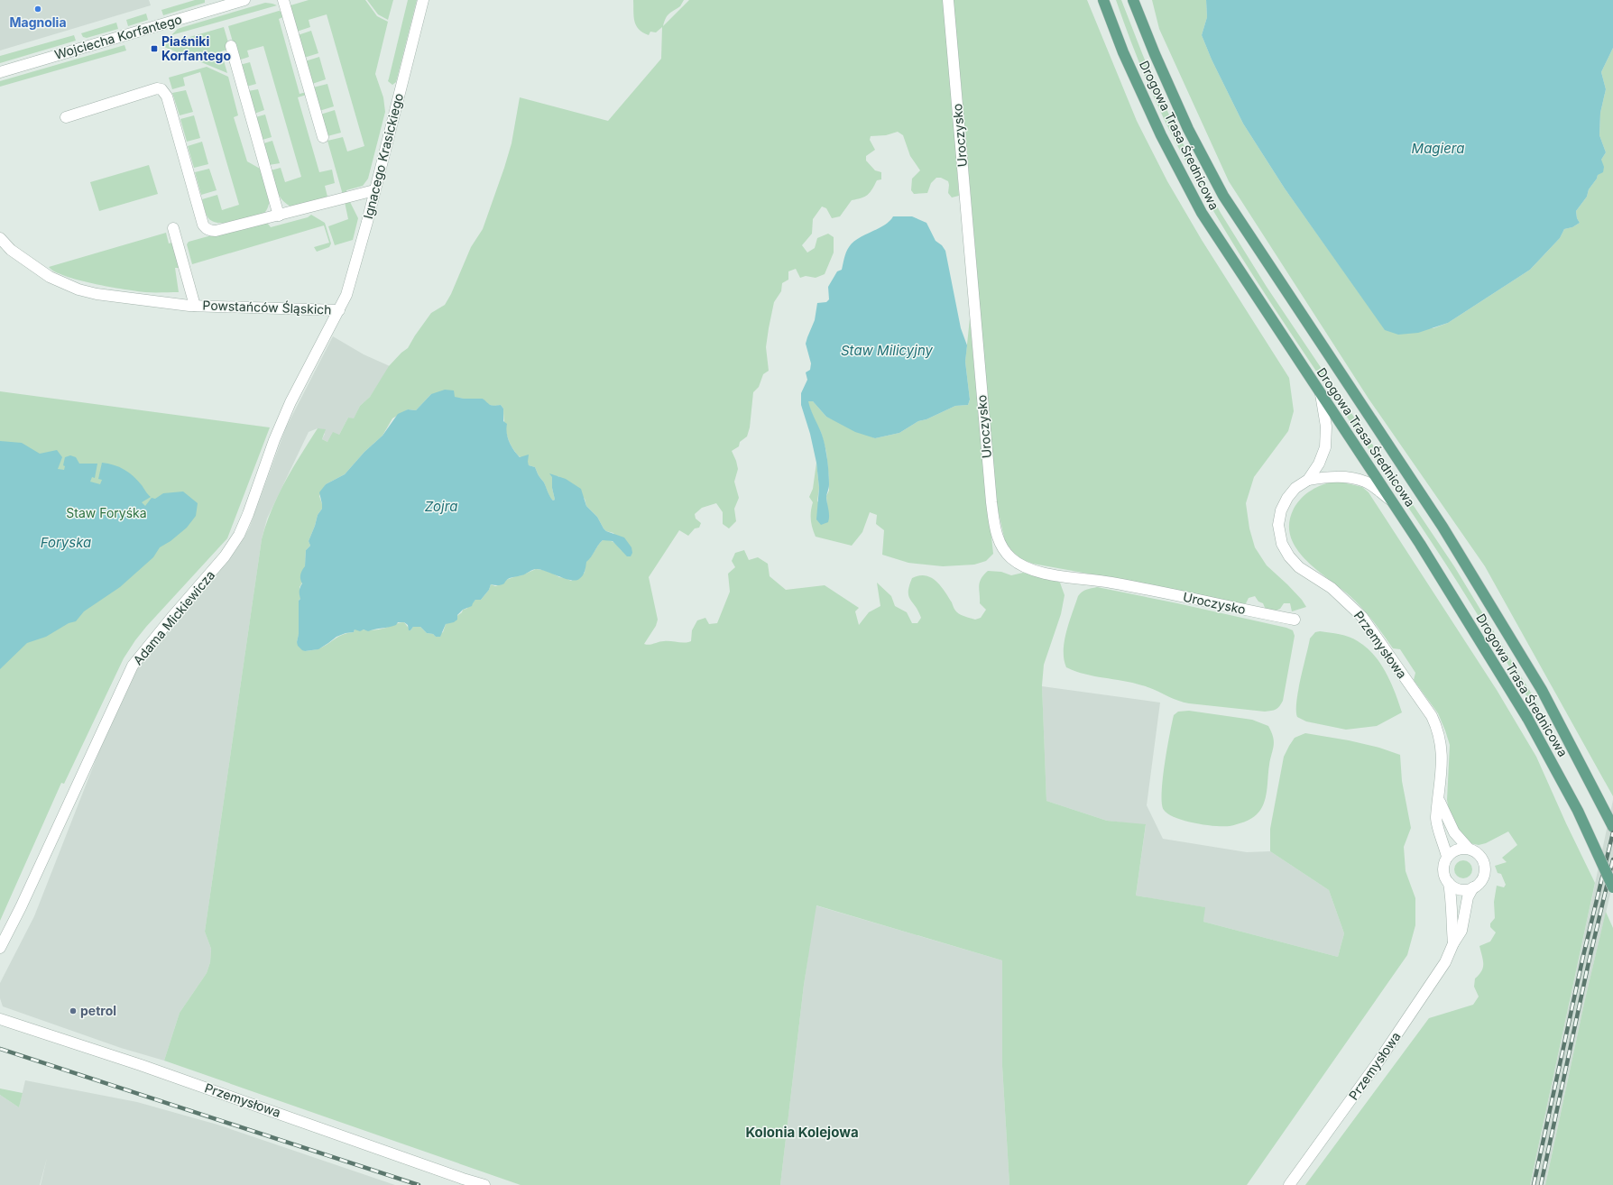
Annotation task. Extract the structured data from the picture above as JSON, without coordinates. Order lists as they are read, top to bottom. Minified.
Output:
{"streets":{"main road":["Drogowa Trasa Średnicowa"],"street":["Wojciecha Korfantego","Uroczysko","Ignacego Krasickiego","Powstańców Śląskich","Adama Mickiewicza","Przemysłowa"]},"crossings":[["Ignacego Krasickiego","Powstańców Śląskich"],["Ignacego Krasickiego","Adama Mickiewicza"],["Powstańców Śląskich","Adama Mickiewicza"]],"districts":["Kolonia Kolejowa"],"water":["Magiera","Staw Milicyjny","Zojra","Foryska"],"parks":["Staw Foryśka"],"places":{"other":["Magnolia","petrol"],"transit":["Piaśniki Korfantego"]}}
